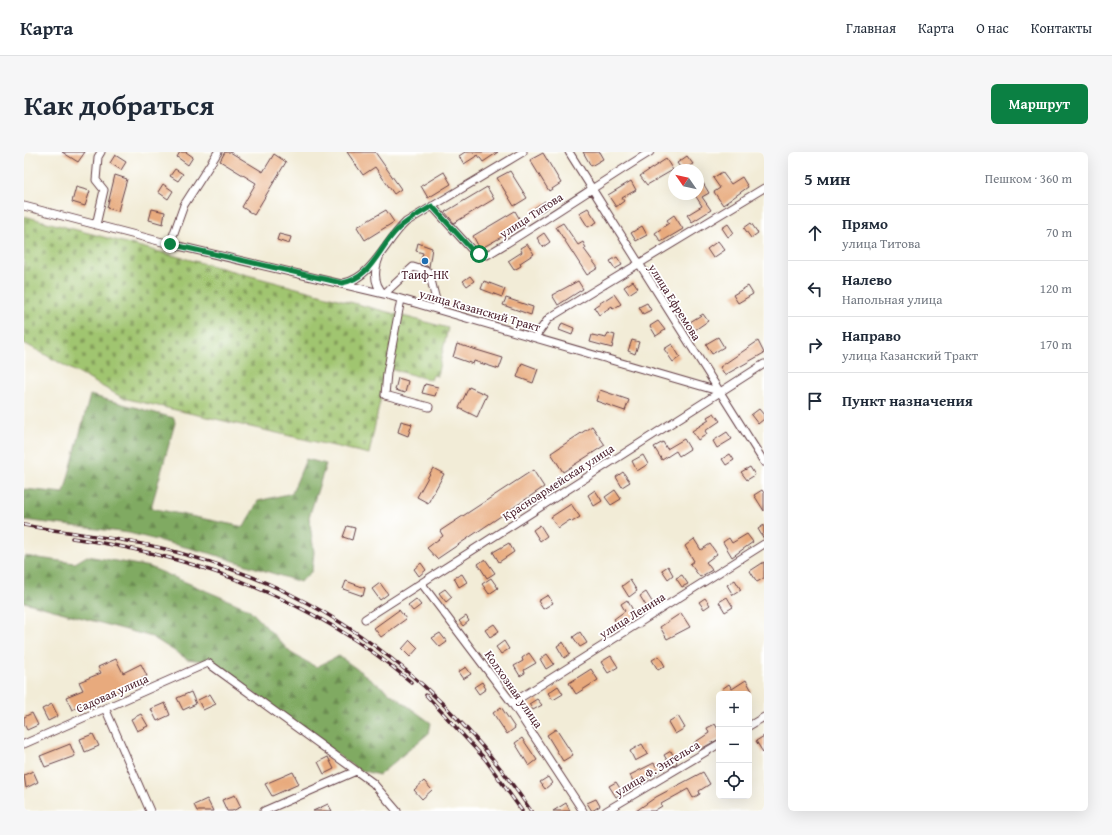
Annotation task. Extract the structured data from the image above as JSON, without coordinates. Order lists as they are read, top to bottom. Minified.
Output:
{"streets":{"street":["улица Титова","улица Ефремова","улица Казанский Тракт","Красноармейская улица","улица Ленина","Колхозная улица","Садовая улица","улица Ф. Энгельса"]},"crossings":[["улица Титова","улица Ефремова"],["улица Ефремова","улица Казанский Тракт"],["улица Ефремова","Красноармейская улица"],["улица Казанский Тракт","Красноармейская улица"],["Красноармейская улица","Колхозная улица"],["улица Ленина","Колхозная улица"]],"places":["Таиф-НК"],"north":"top left","page":{"header":"Карта","nav":["Главная","Карта","О нас","Контакты"],"title":"Как добраться","buttons":"Маршрут","heading":["5 мин","Пешком · 360 m"],"list":[["Прямо","улица Титова","70 m"],["Налево","Напольная улица","120 m"],["Направо","улица Казанский Тракт","170 m"],"Пункт назначения"],"map_buttons":["+","−"]}}
